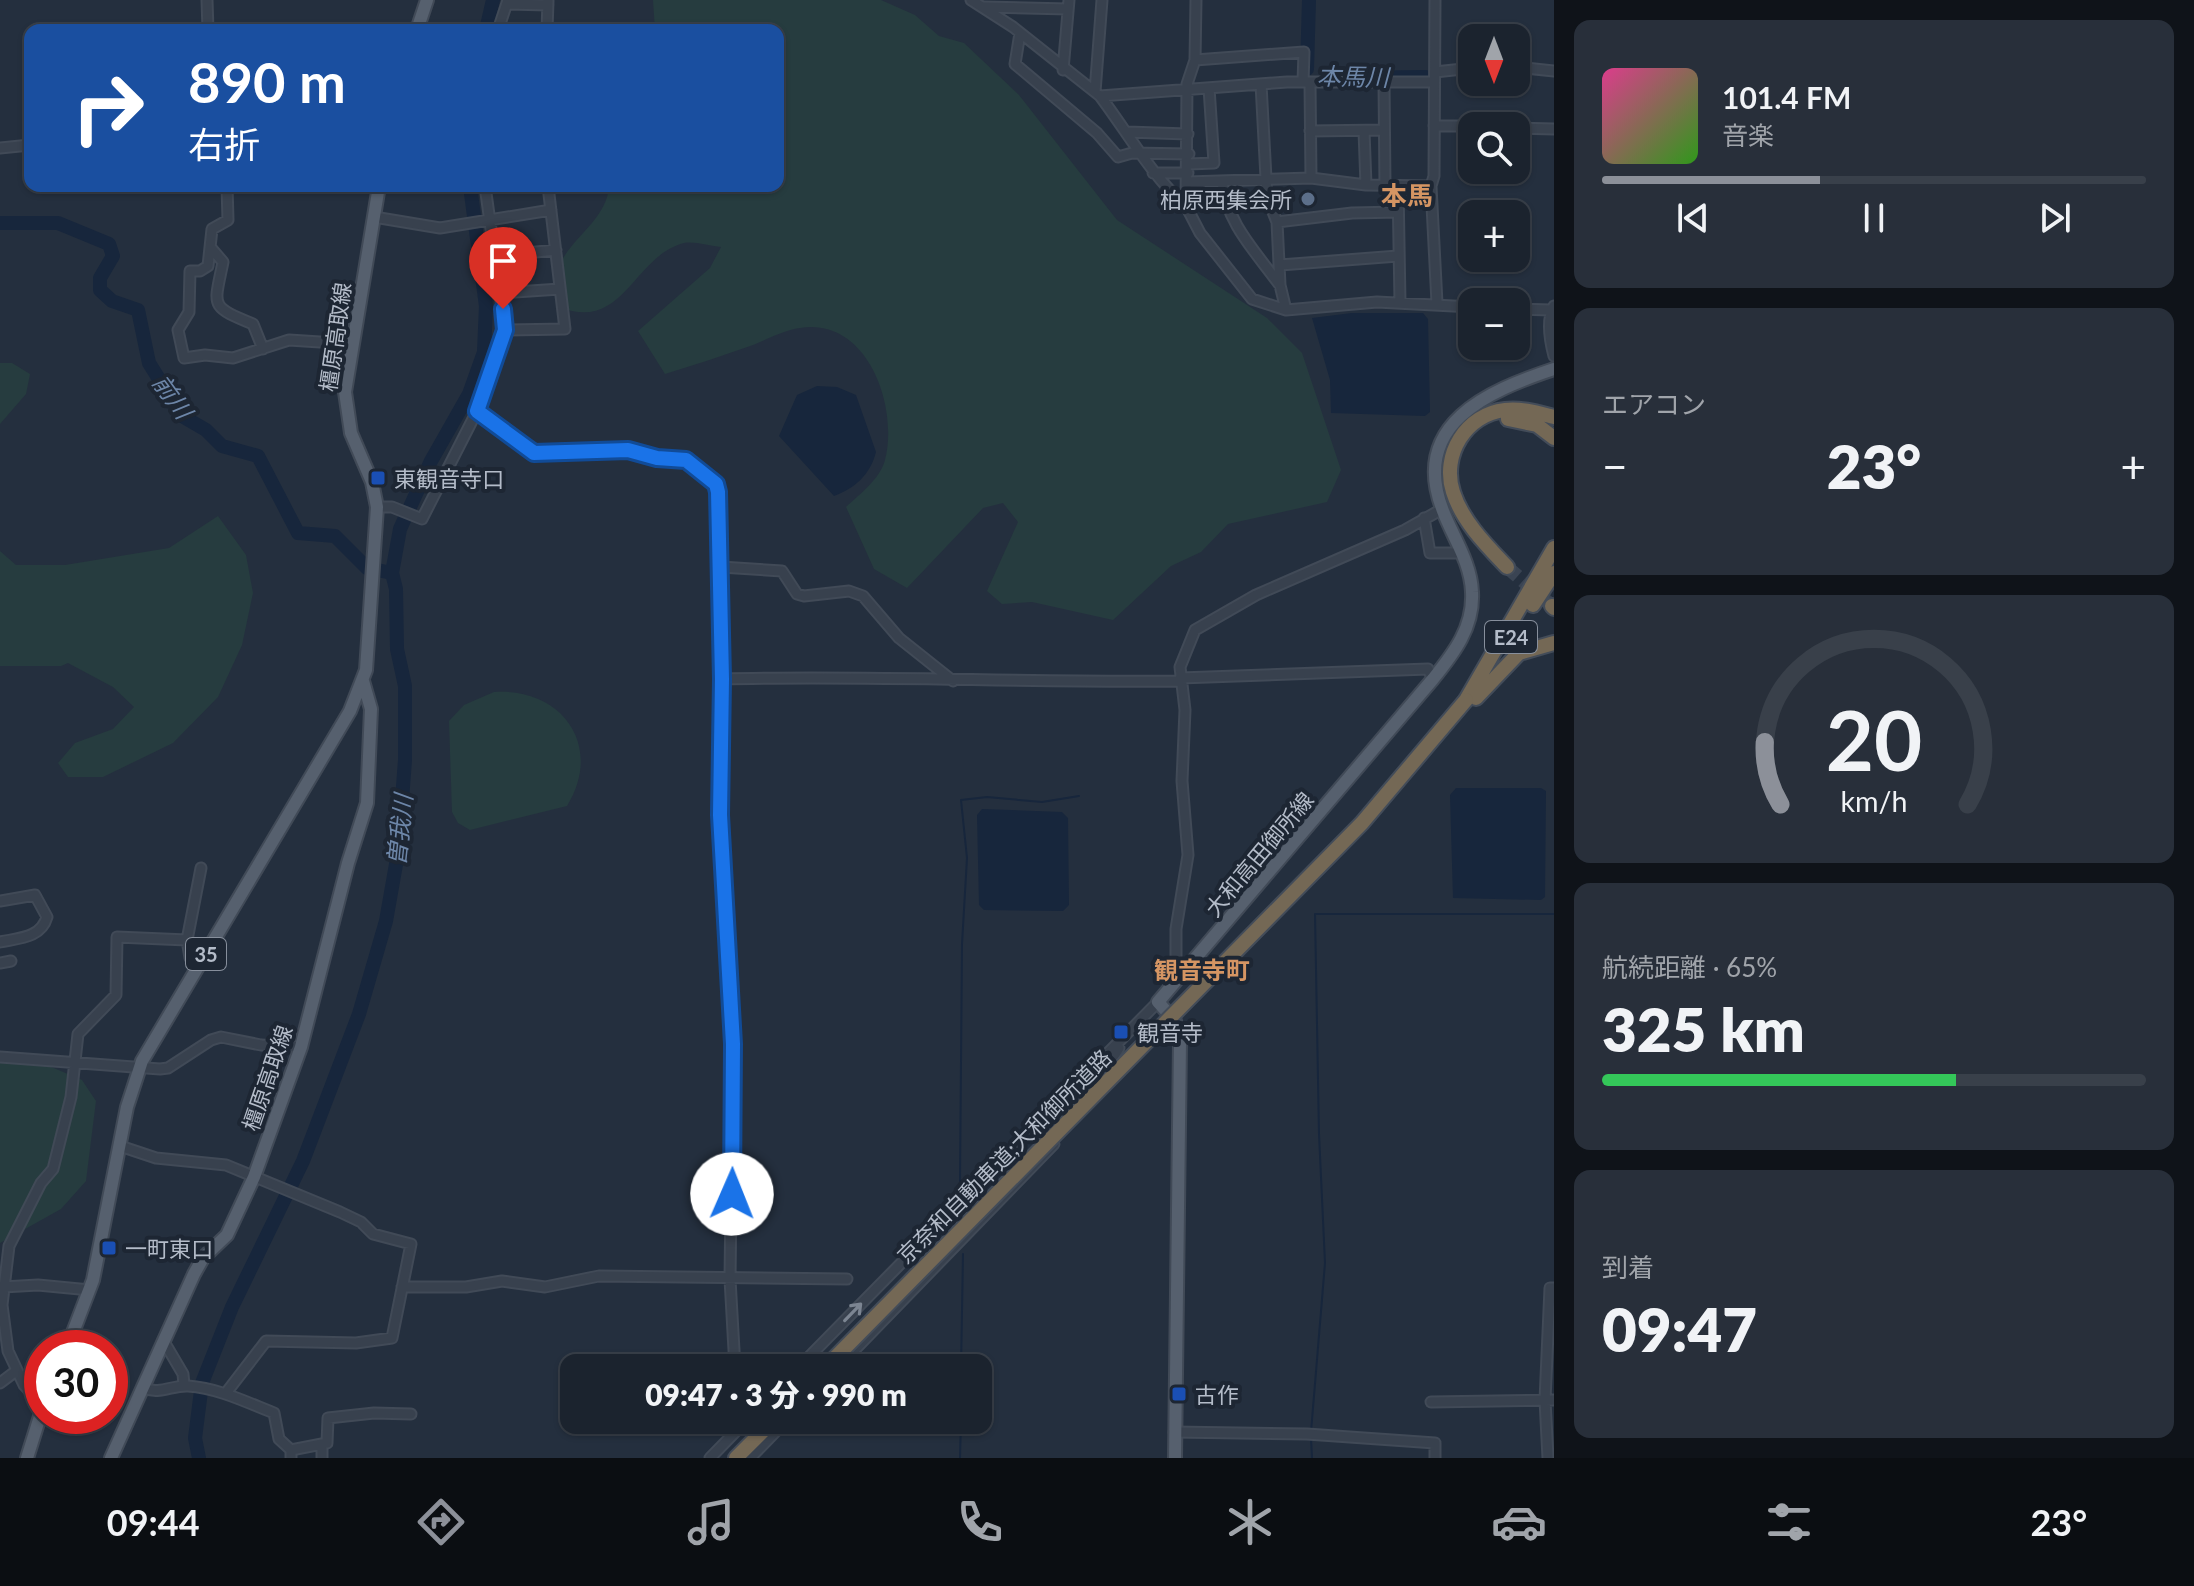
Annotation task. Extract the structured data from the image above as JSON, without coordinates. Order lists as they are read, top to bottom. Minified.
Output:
{"streets":{"highway":["E24","京奈和自動車道;大和御所道路"],"main road":["橿原高取線","大和高田御所線","35"]},"districts":["本馬","観音寺町"],"water":["本馬川","前川","曽我川"],"places":{"other":["柏原西集会所"],"transit":["東観音寺口","観音寺","一町東口","古作"]},"north":"bottom","page":{"map_buttons":["+","−"],"turn":["890 m","右折"],"song":["101.4 FM","音楽"],"tile":["エアコン",["航続距離 · 65%","325 km"],["到着","09:47"]],"heat":["−","23°","+"],"limit":"30","trip":"09:47 · 3 分 · 990 m","tabs":["09:44","23°"],"gauge":["20","km/h"]}}
